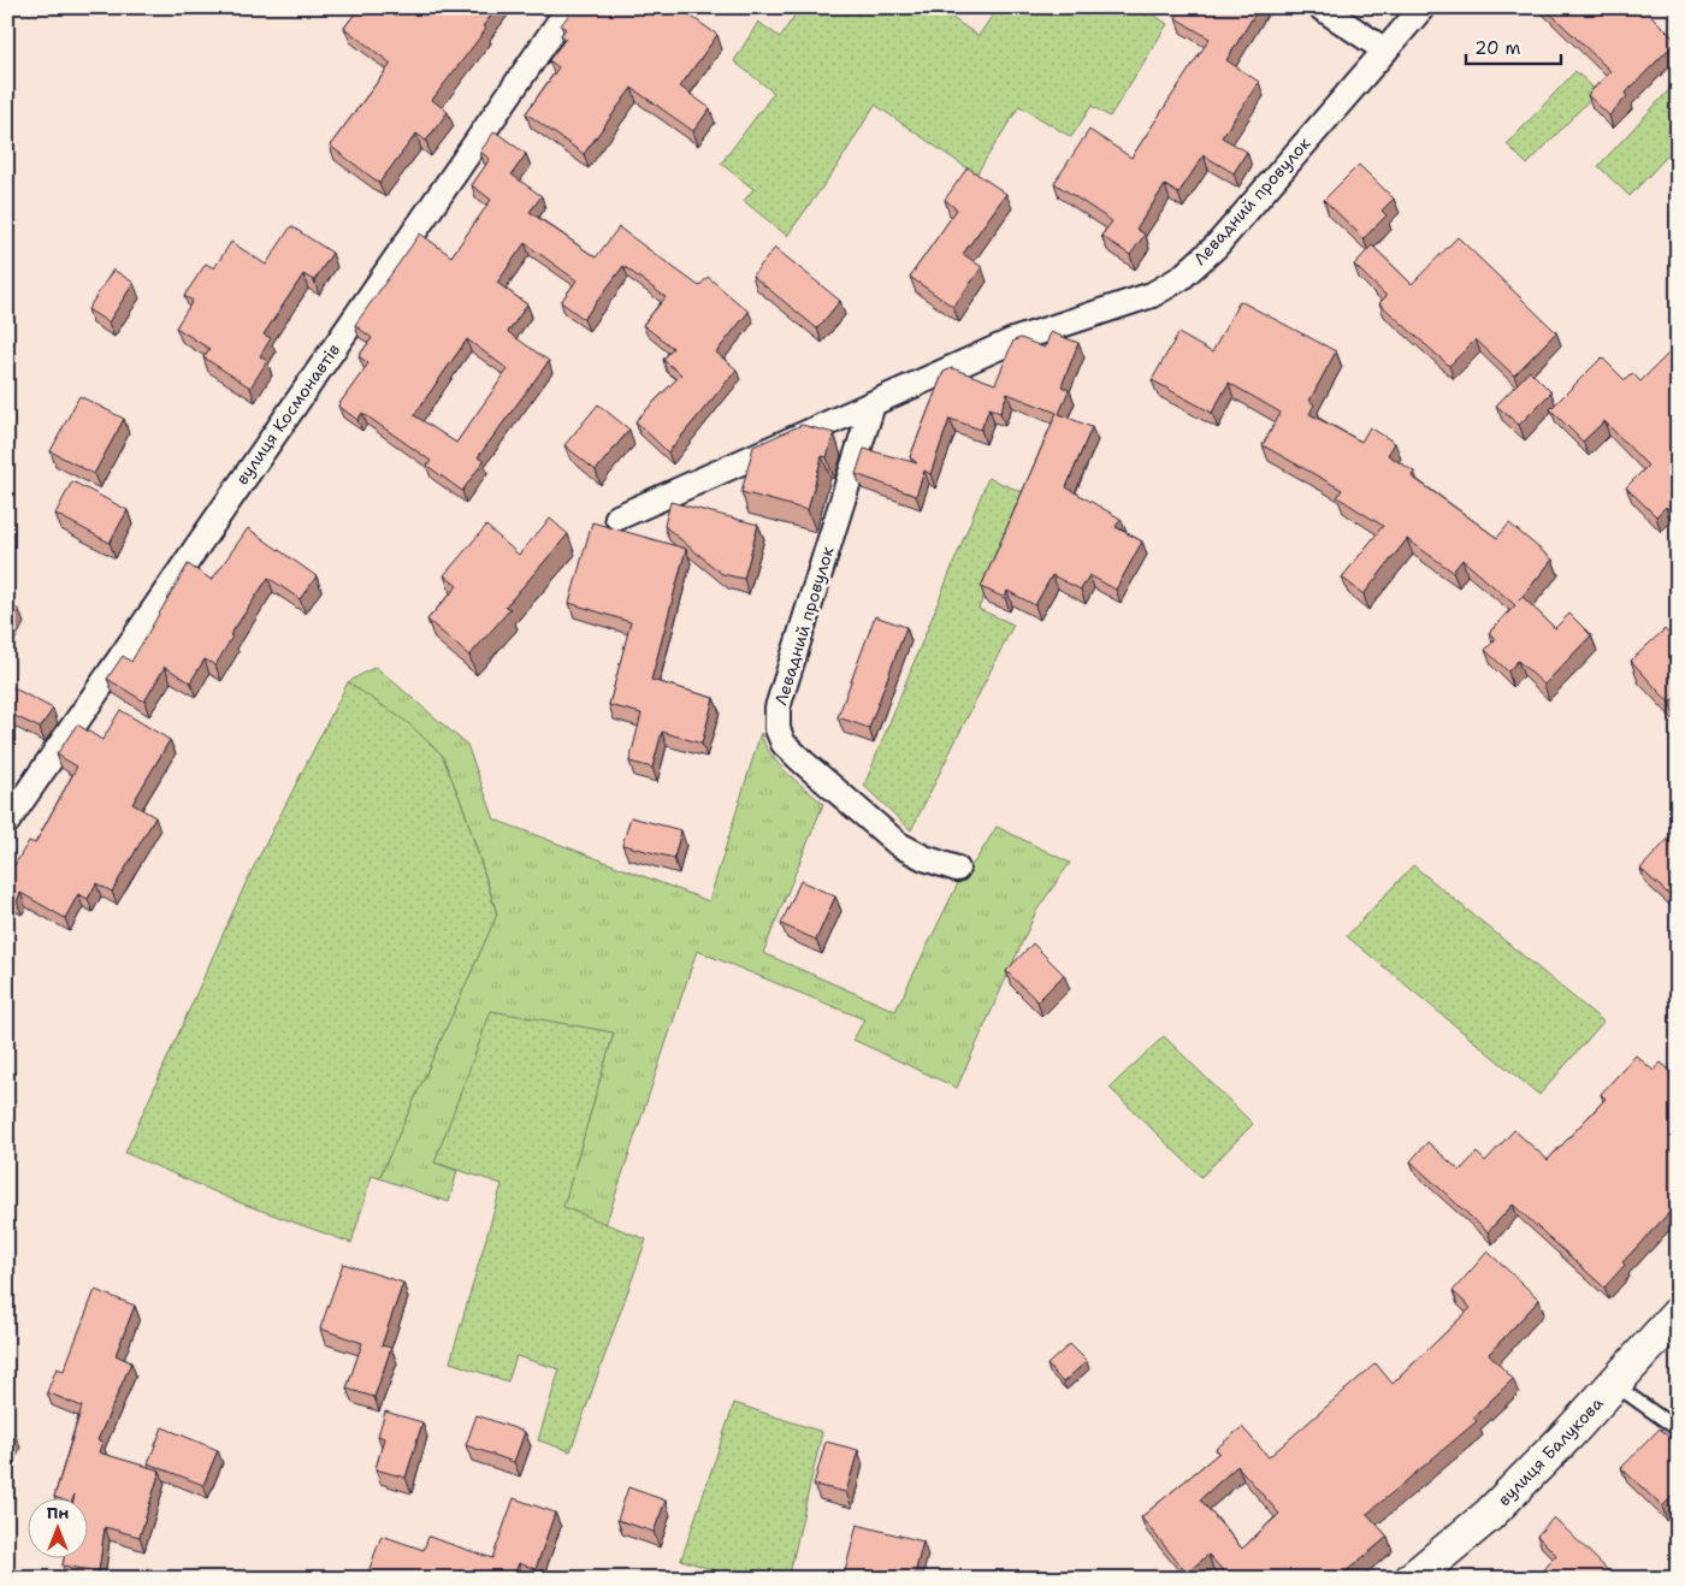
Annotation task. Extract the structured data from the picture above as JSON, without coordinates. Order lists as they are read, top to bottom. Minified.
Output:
{"streets":{"main road":["вулиця Балукова"],"street":["Левадний провулок","вулиця Космонавтів"]},"scale_bar":"20 m","north":"top"}
